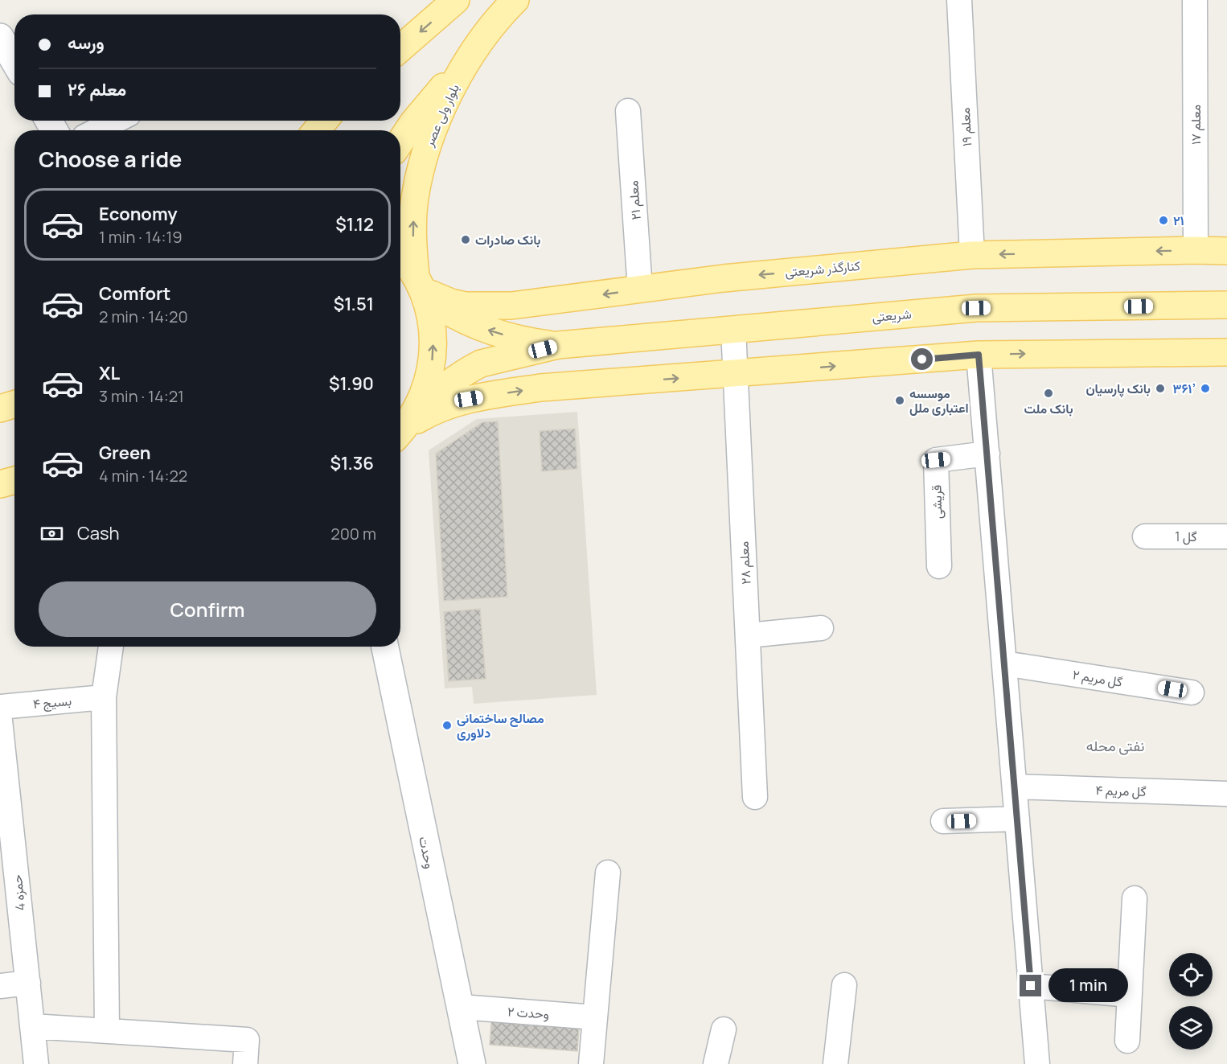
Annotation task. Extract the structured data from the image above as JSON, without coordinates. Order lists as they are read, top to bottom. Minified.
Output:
{"streets":{"main road":["بلوار ولی عصر","کنارگذر شریعتی","شریعتی","وحدت"],"street":["معلم ۱۷","معلم ۱۹","معلم ۲۱","قریشی","گل 1","معلم ۲۸","گل مریم ۲","بسیج ۴","گل مریم ۴","حمزه 4","وحدت ۲"]},"crossings":[["بلوار ولی عصر","کنارگذر شریعتی"],["معلم ۱۷","کنارگذر شریعتی"],["معلم ۱۹","کنارگذر شریعتی"],["معلم ۲۱","کنارگذر شریعتی"],["شریعتی","معلم ۲۸"],["وحدت","وحدت ۲"]],"districts":["نفتی محله"],"places":["۲۱","بانک صادرات","بانک پارسیان","۳۶۱’","بانک ملت","موسسه اعتباری ملل","مصالح ساختمانی دلاوری"],"page":{"banner":["ورسه","معلم ۲۶"],"heading":"Choose a ride","list":[{"name":"Economy","note":"1 min · 14:19","value":"$1.12"},{"name":"Comfort","note":"2 min · 14:20","value":"$1.51"},{"name":"XL","note":"3 min · 14:21","value":"$1.90"},{"name":"Green","note":"4 min · 14:22","value":"$1.36"}],"pay":["Cash","200 m"],"buttons":"Confirm","bubble":"1 min"}}
